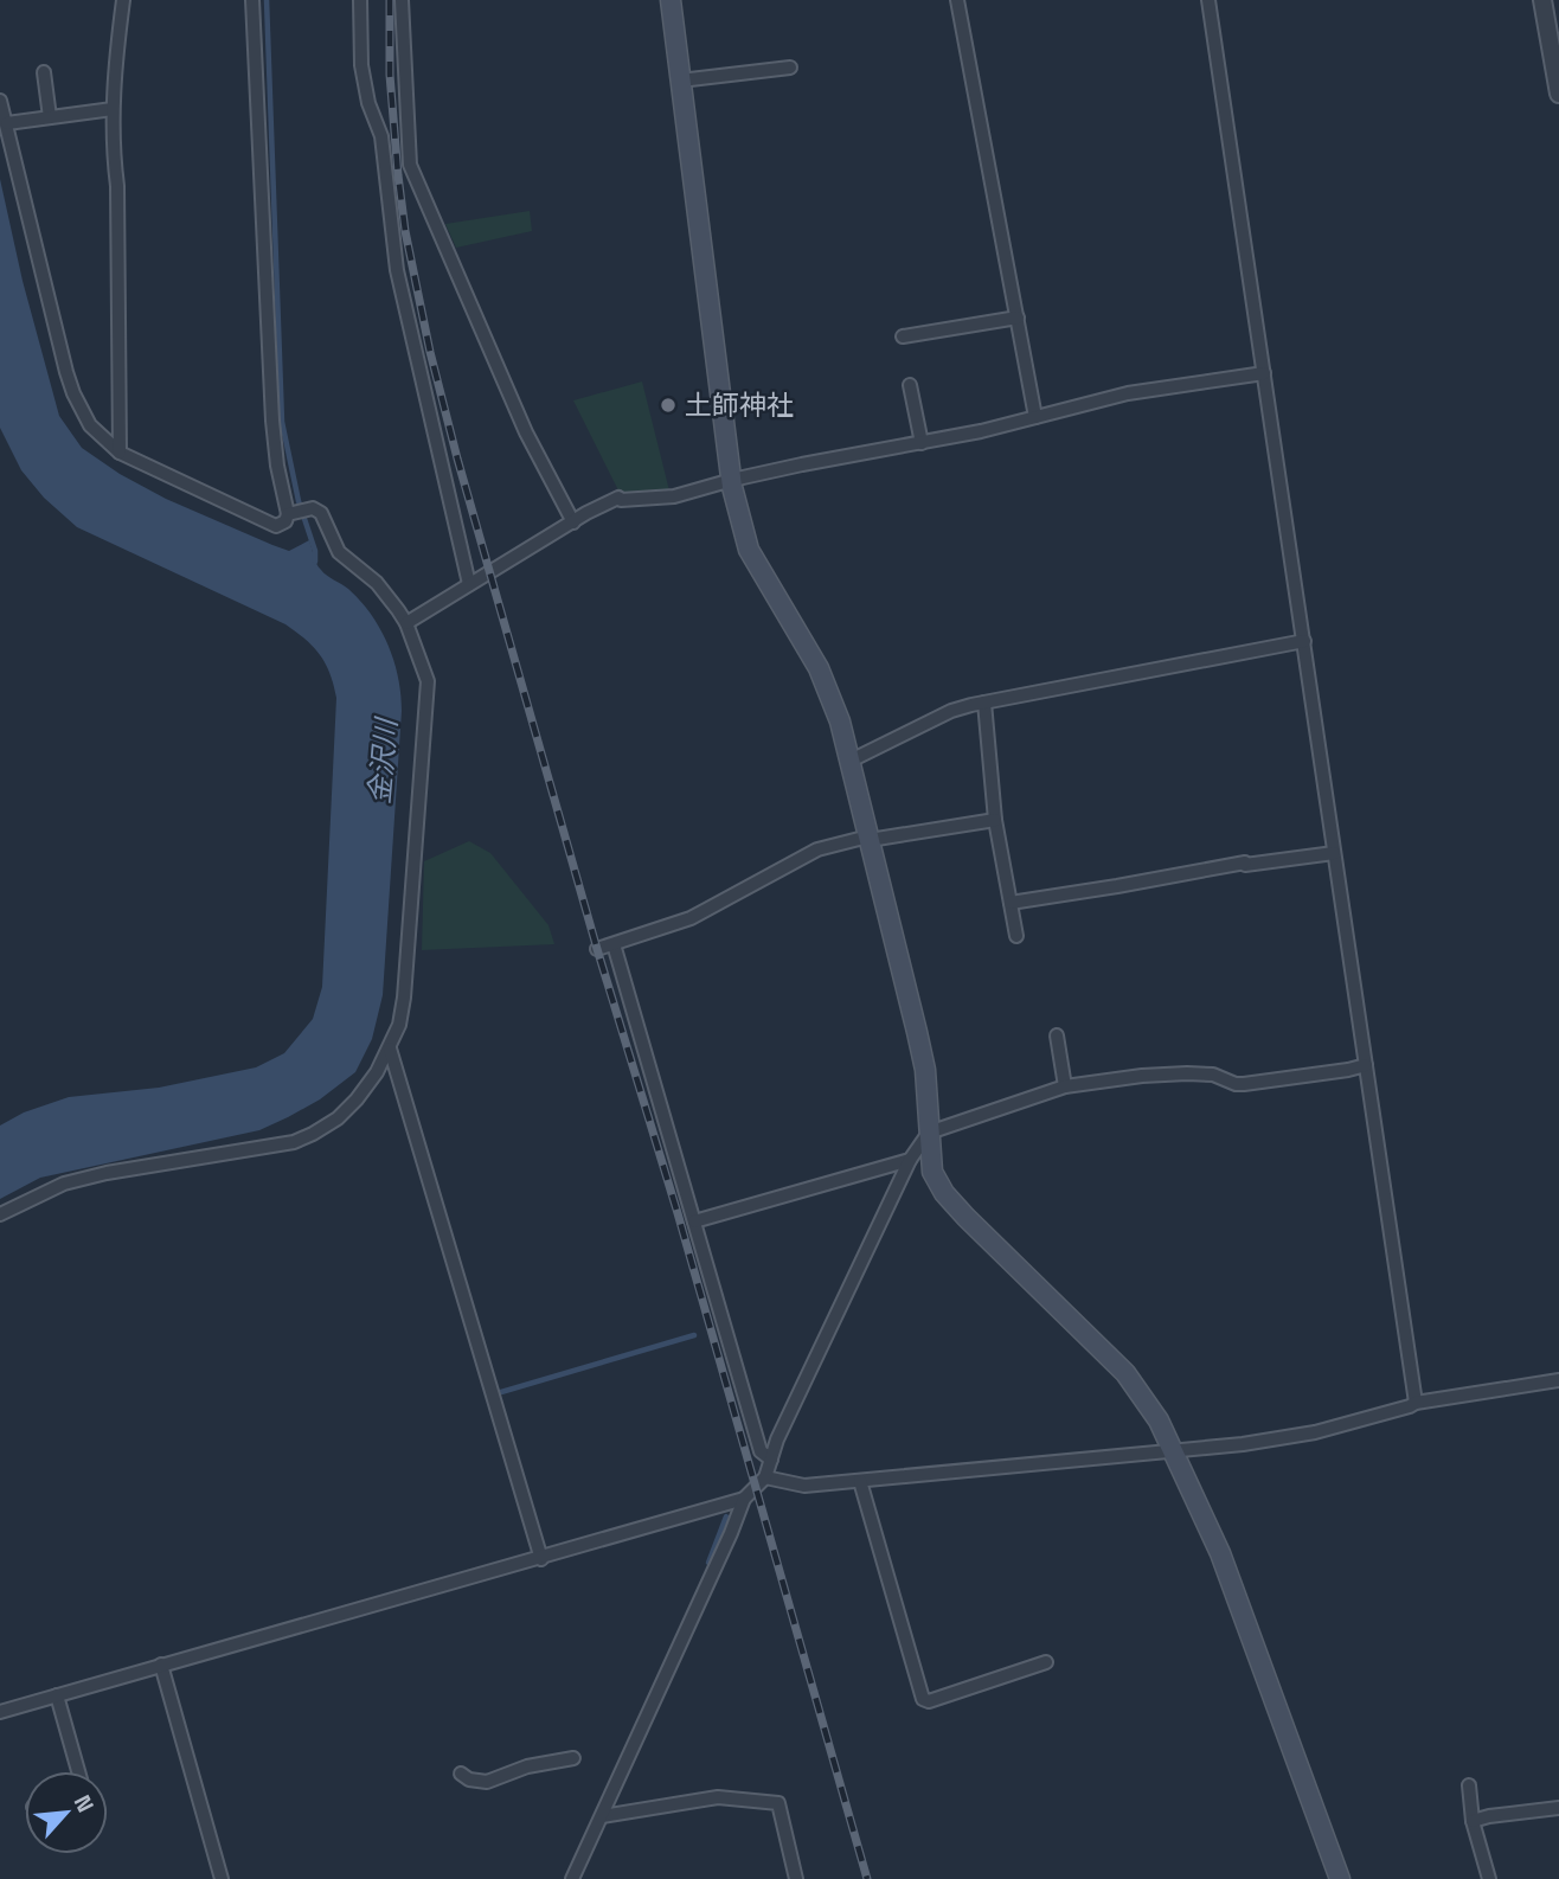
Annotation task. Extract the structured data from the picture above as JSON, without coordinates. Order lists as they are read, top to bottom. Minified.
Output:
{"water":["金沢川"],"places":["土師神社"],"north":"top right"}
